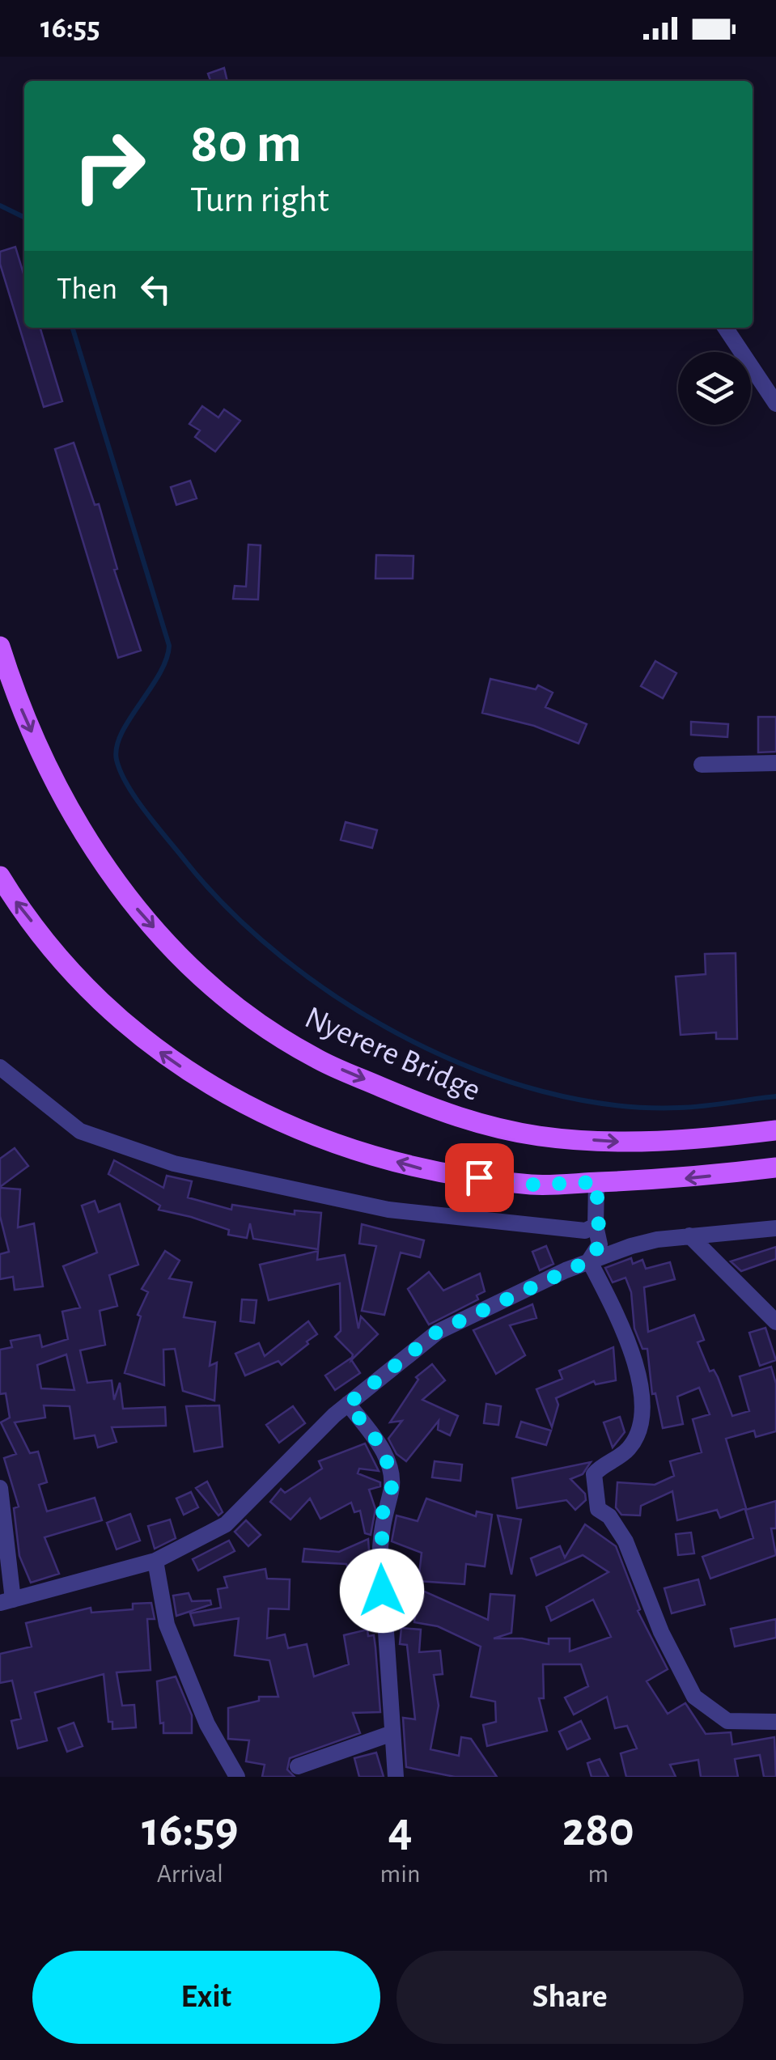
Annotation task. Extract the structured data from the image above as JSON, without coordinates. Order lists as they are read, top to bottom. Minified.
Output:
{"streets":{"main road":["Nyerere Bridge"]},"page":{"status":"16:55","turn":["80 m","Turn right"],"then":"Then","eta":["16:59","Arrival","4","min","280","m"],"buttons":["Exit","Share"]}}
